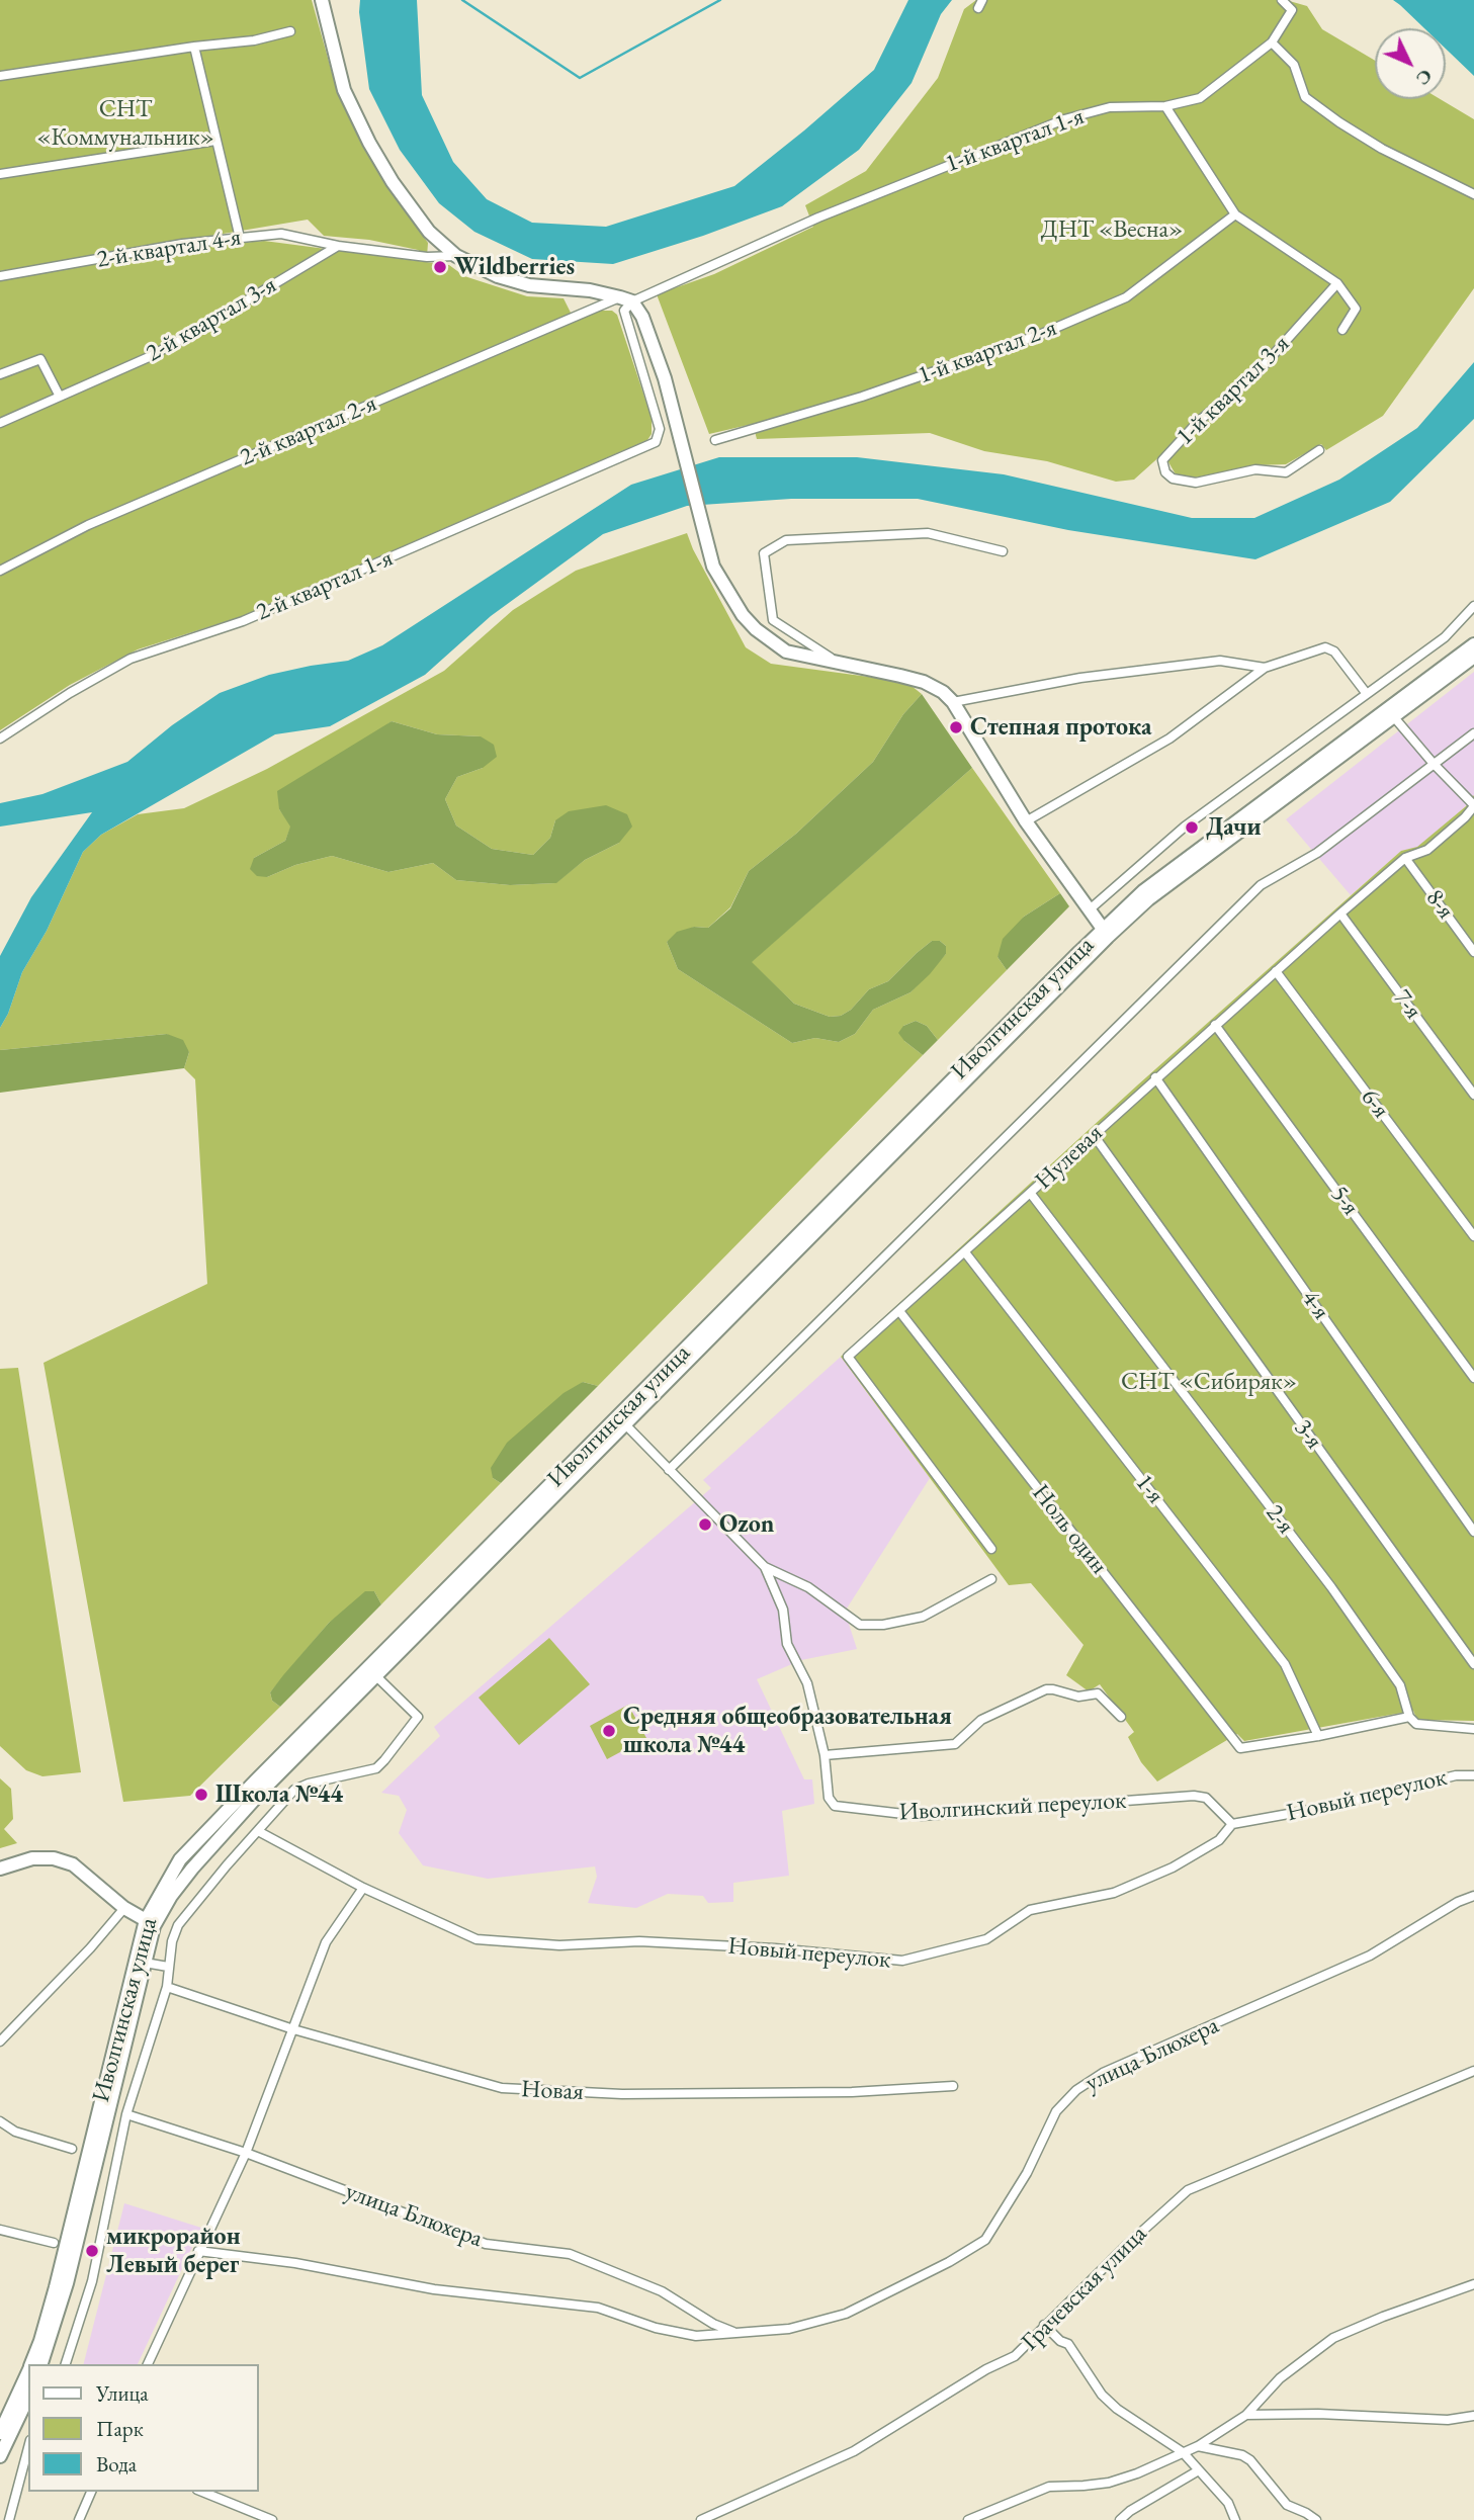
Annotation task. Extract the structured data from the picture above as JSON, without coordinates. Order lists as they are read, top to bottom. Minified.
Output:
{"streets":{"main road":["Иволгинская улица"],"street":["1-й квартал 1-я","2-й квартал 4-я","2-й квартал 3-я","1-й квартал 2-я","1-й квартал 3-я","2-й квартал 2-я","2-й квартал 1-я","8-я","7-я","6-я","Нулевая","5-я","4-я","3-я","1-я","2-я","Ноль один","Новый переулок","Иволгинский переулок","улица Блюхера","Новая","Грачевская улица"]},"crossings":[["1-й квартал 1-я","2-й квартал 2-я"],["1-й квартал 1-я","2-й квартал 1-я"],["2-й квартал 4-я","2-й квартал 3-я"],["2-й квартал 2-я","2-й квартал 1-я"],["8-я","Нулевая"],["7-я","Нулевая"],["Иволгинская улица","Иволгинский переулок"],["6-я","Нулевая"],["Нулевая","5-я"],["Нулевая","4-я"],["Нулевая","3-я"],["Нулевая","1-я"],["Нулевая","2-я"],["Нулевая","Ноль один"],["1-я","Ноль один"],["Новый переулок","Иволгинский переулок"]],"parks":["СНТ «Коммунальник»","ДНТ «Весна»","СНТ «Сибиряк»"],"places":["Wildberries","Степная протока","Дачи","Ozon","Средняя общеобразовательная школа №44","Школа №44","микрорайон Левый берег"],"legend":["Улица","Парк","Вода"],"north":"bottom right"}
